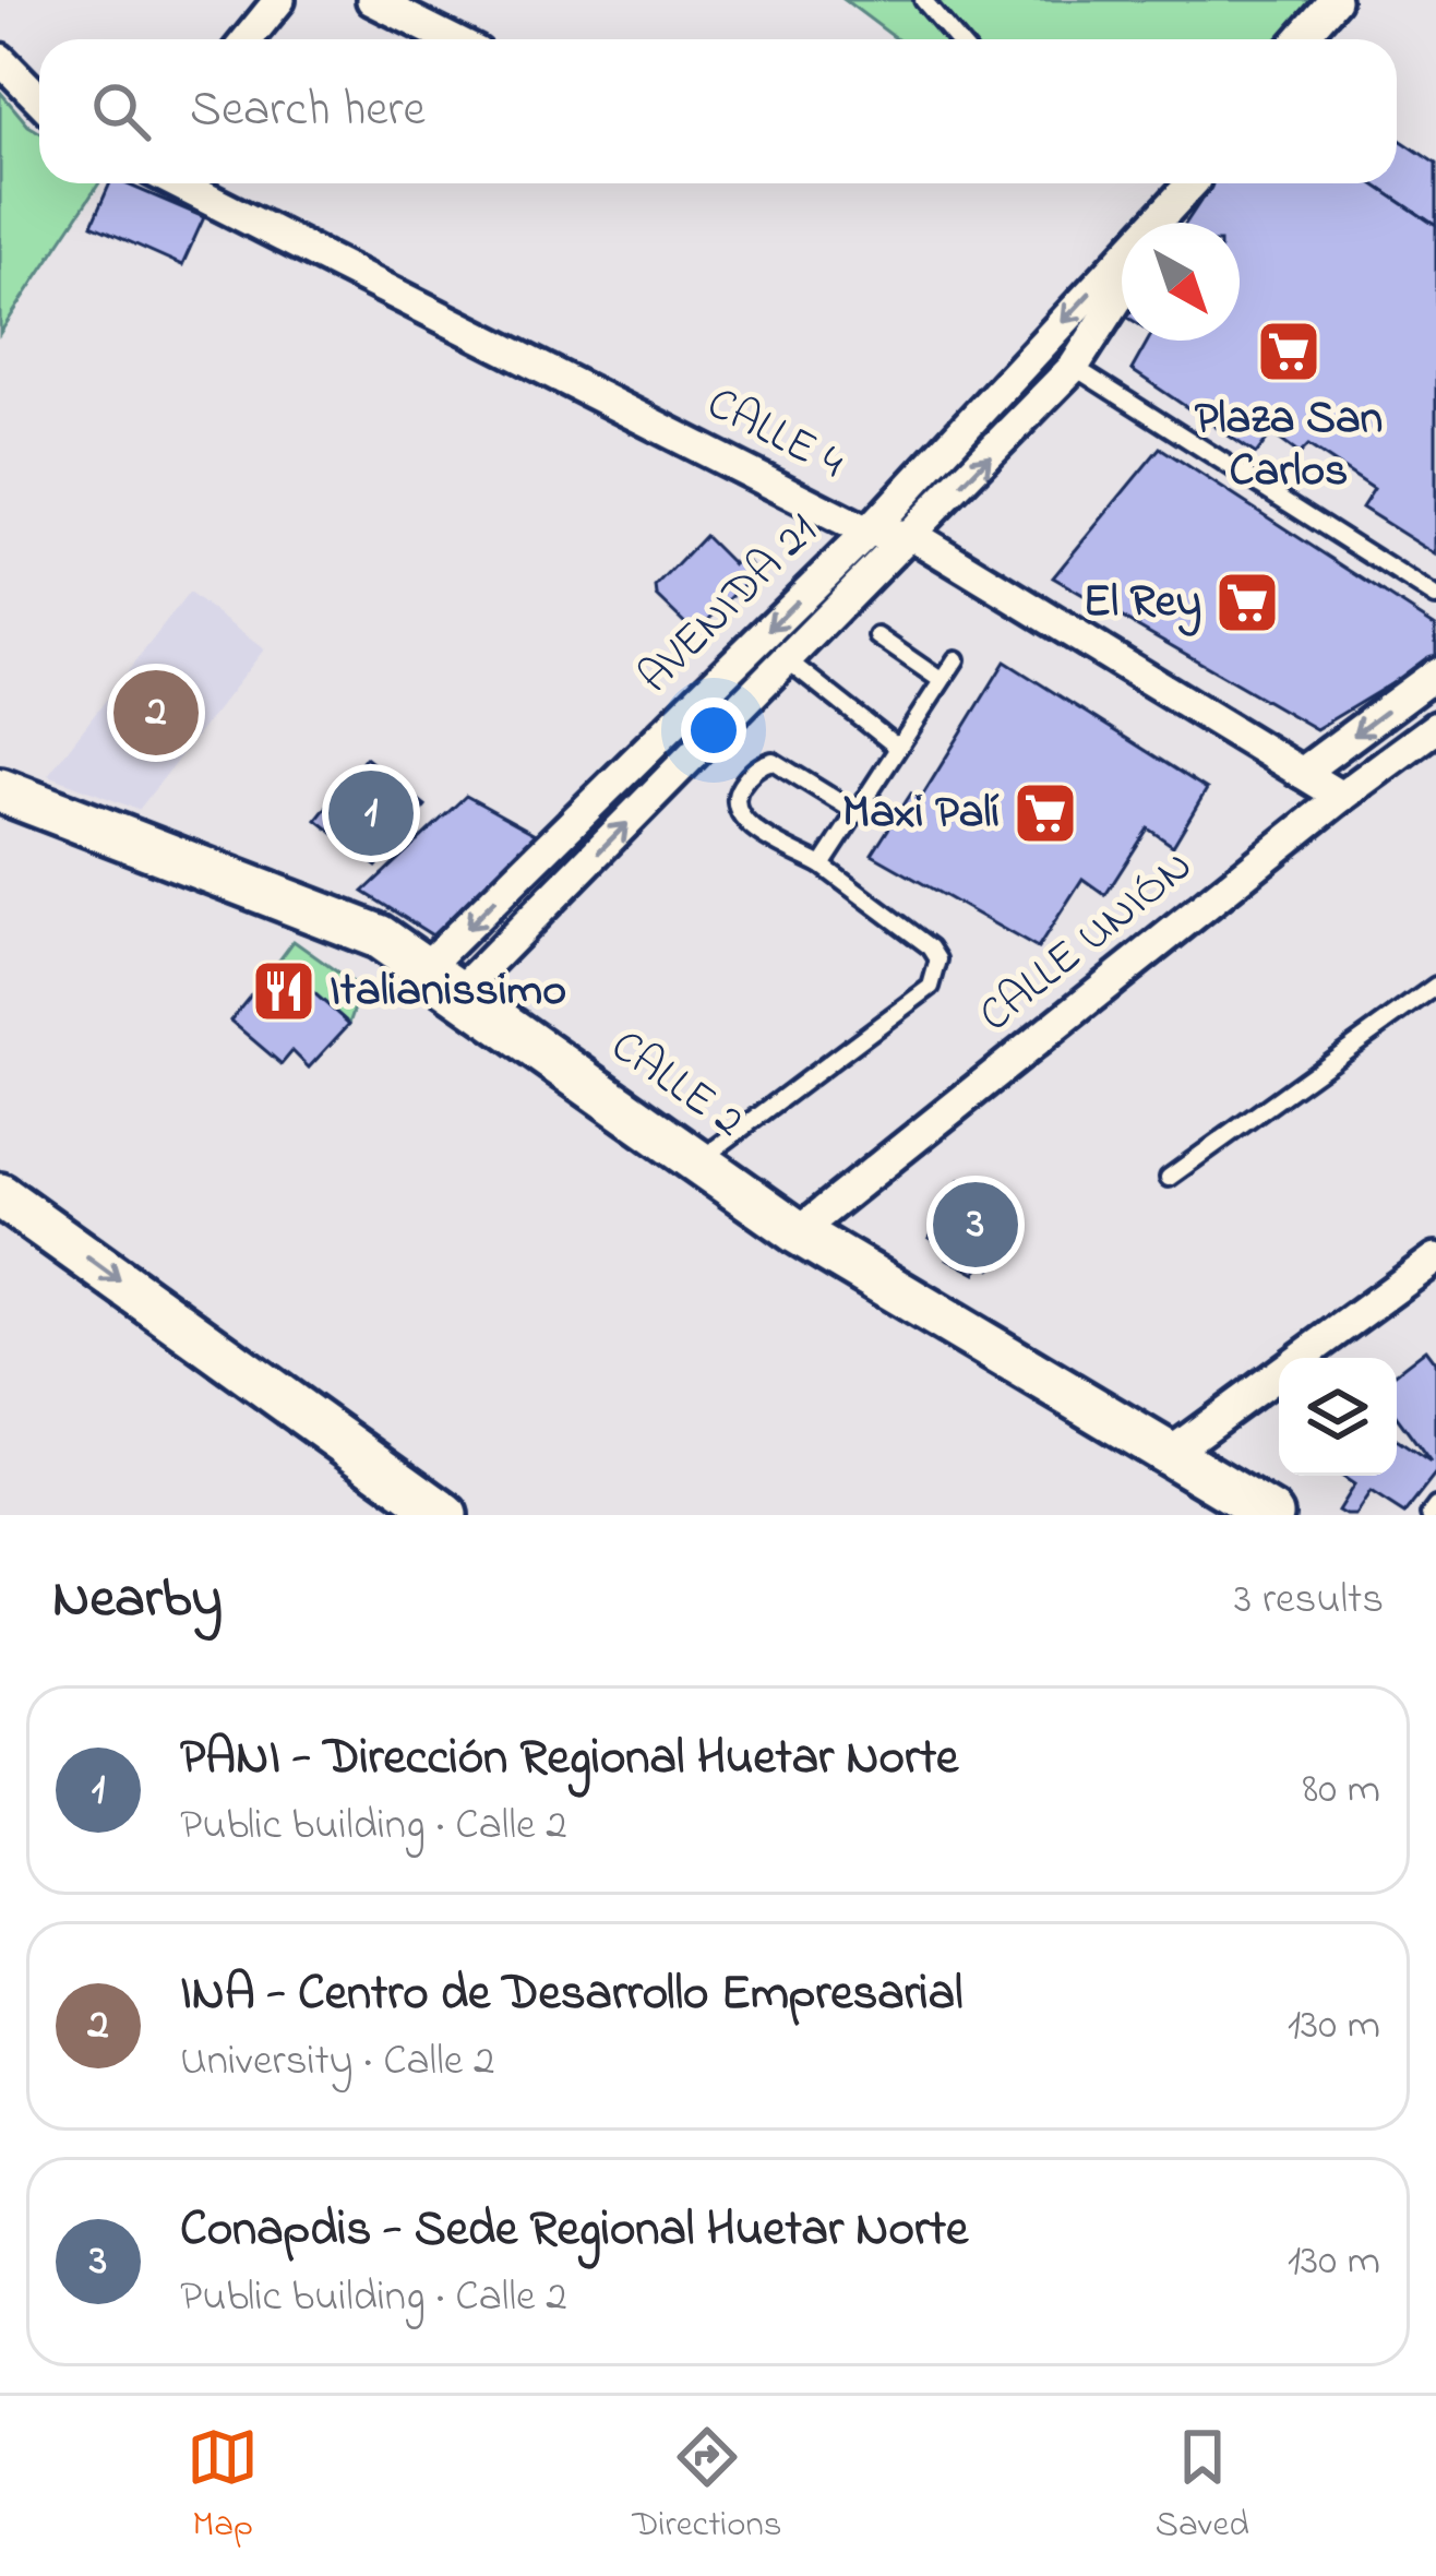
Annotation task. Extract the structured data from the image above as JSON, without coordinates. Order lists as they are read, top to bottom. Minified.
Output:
{"streets":{"main road":["CALLE 2"],"street":["CALLE 4","AVENIDA 21","CALLE UNIÓN"]},"crossings":[["CALLE 4","AVENIDA 21"],["CALLE 4","CALLE UNIÓN"],["AVENIDA 21","CALLE 2"],["CALLE UNIÓN","CALLE 2"]],"places":{"supermarket":["Plaza San Carlos","El Rey","Maxi Palí"],"restaurant":["Italianissimo"]},"north":"bottom right","page":{"search":"Search here","pins":["2","1","3"],"heading":["Nearby","3 results"],"list":[{"mark":"1","name":"PANI - Dirección Regional Huetar Norte","note":"Public building · Calle 2","value":"80 m"},{"mark":"2","name":"INA - Centro de Desarrollo Empresarial","note":"University · Calle 2","value":"130 m"},{"mark":"3","name":"Conapdis - Sede Regional Huetar Norte","note":"Public building · Calle 2","value":"130 m"}],"nav":["Map","Directions","Saved"]}}
